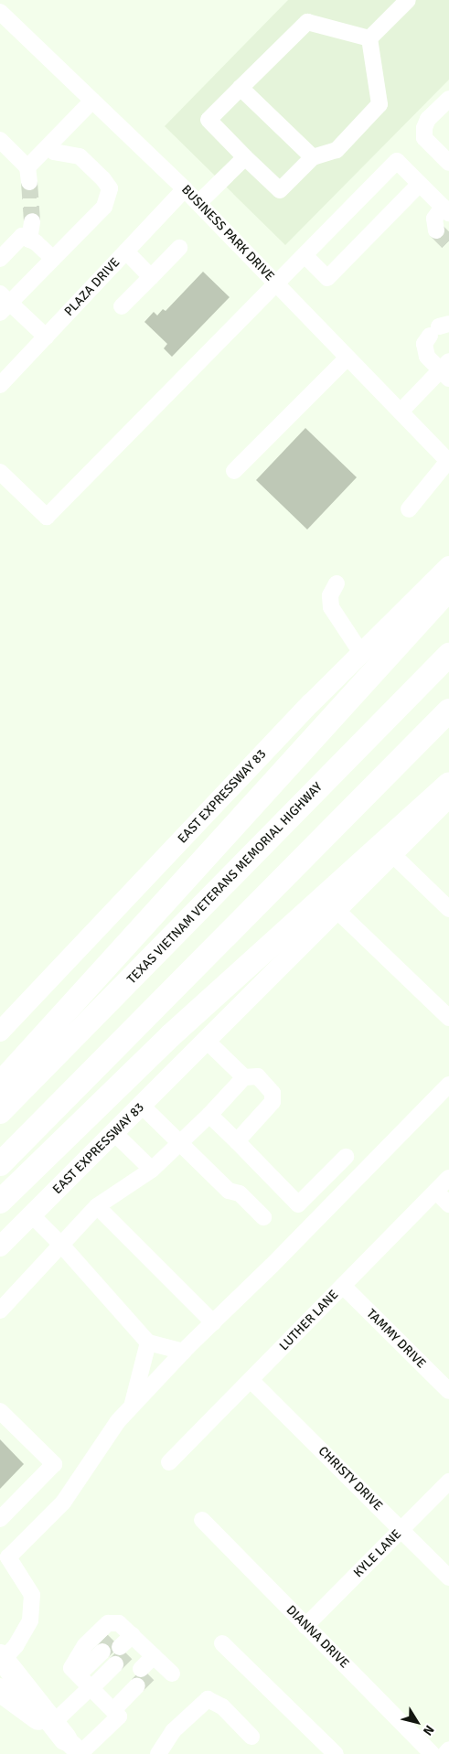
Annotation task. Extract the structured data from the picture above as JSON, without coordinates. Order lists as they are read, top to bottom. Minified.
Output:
{"streets":{"highway":["TEXAS VIETNAM VETERANS MEMORIAL HIGHWAY"],"main road":["EAST EXPRESSWAY 83"],"street":["BUSINESS PARK DRIVE","PLAZA DRIVE","LUTHER LANE","TAMMY DRIVE","CHRISTY DRIVE","KYLE LANE","DIANNA DRIVE"]},"crossings":[["BUSINESS PARK DRIVE","PLAZA DRIVE"],["LUTHER LANE","TAMMY DRIVE"],["LUTHER LANE","CHRISTY DRIVE"],["CHRISTY DRIVE","KYLE LANE"],["KYLE LANE","DIANNA DRIVE"]],"north":"bottom right"}
